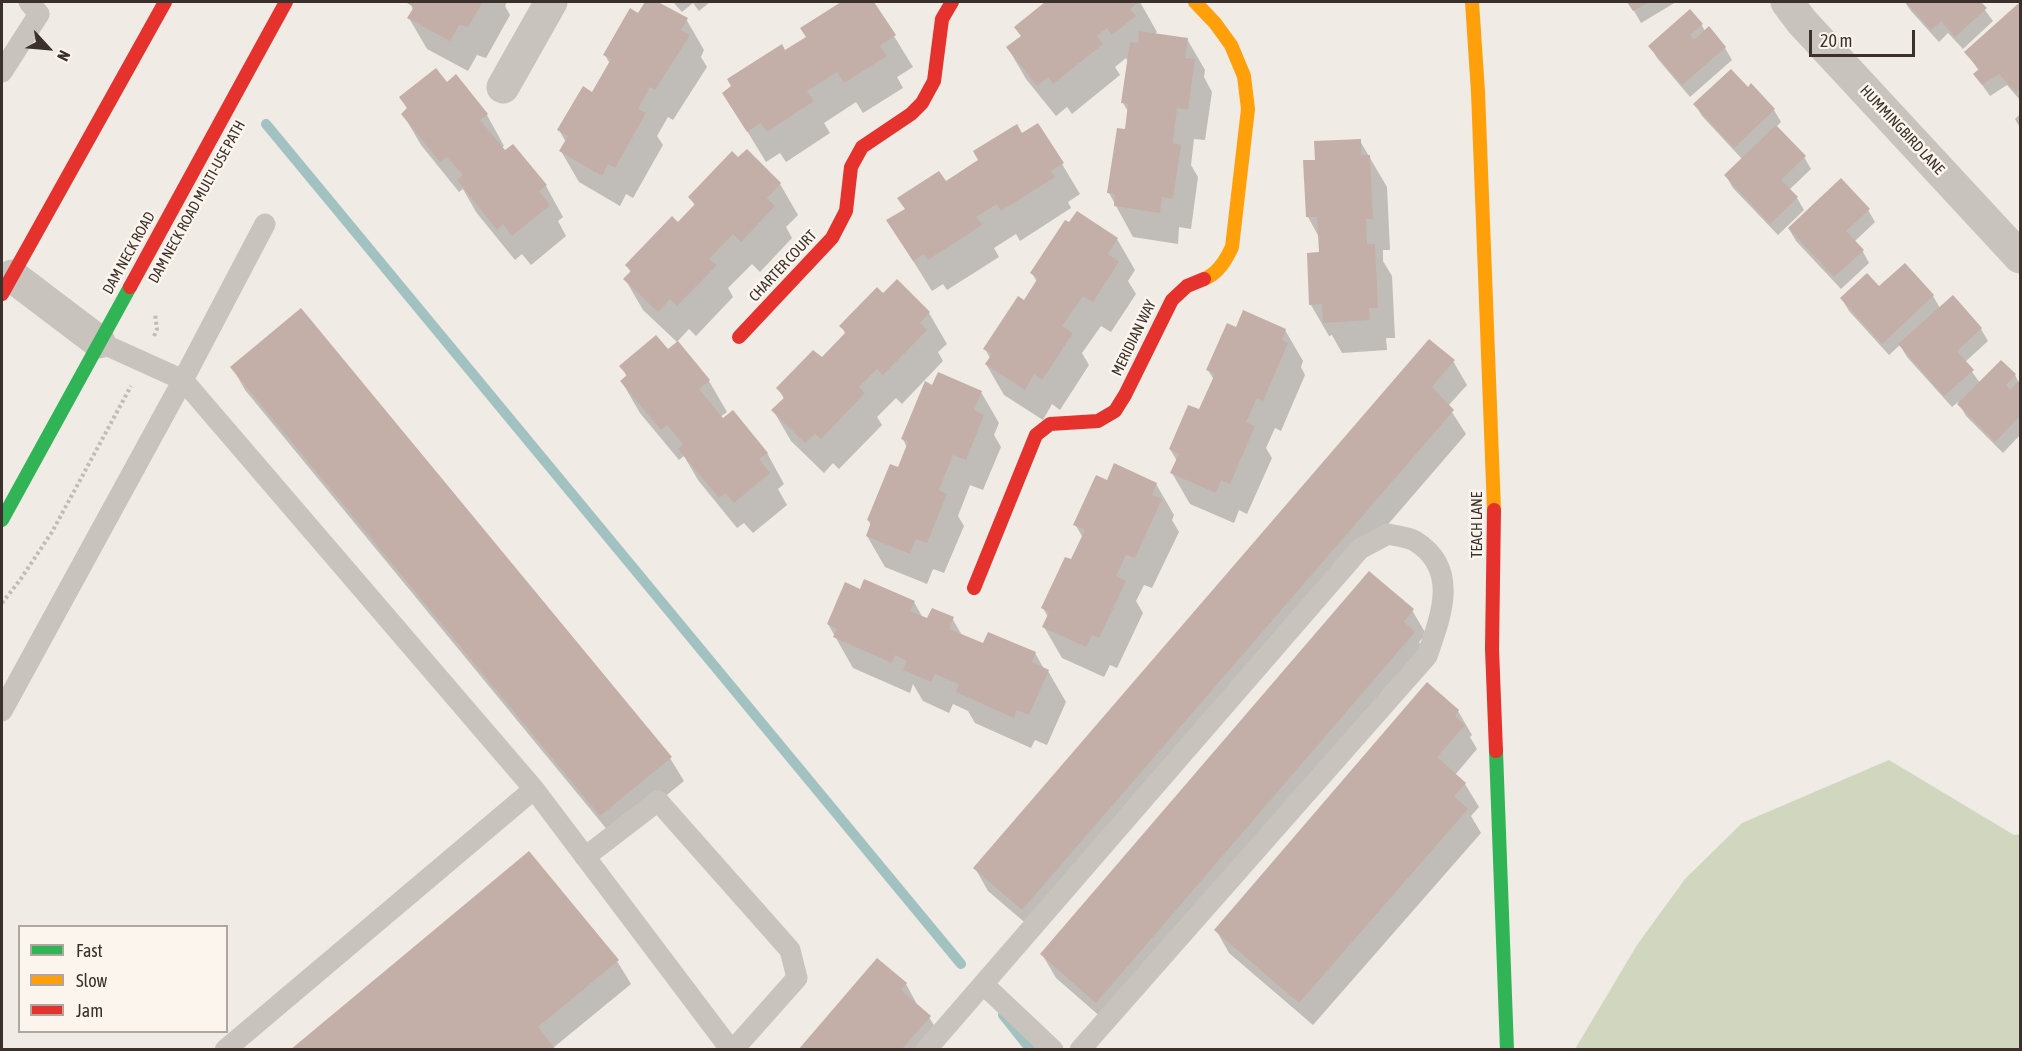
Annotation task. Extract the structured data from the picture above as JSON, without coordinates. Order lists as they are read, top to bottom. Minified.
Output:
{"streets":{"street":["HUMMINGBIRD LANE","DAM NECK ROAD","CHARTER COURT","MERIDIAN WAY","TEACH LANE"]},"legend":["Fast","Slow","Jam"],"scale_bar":"20 m","north":"bottom right"}
